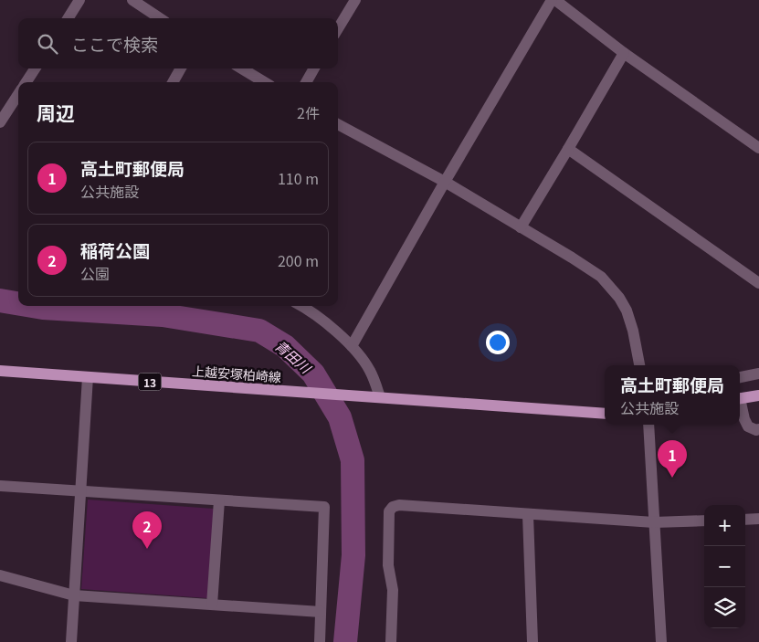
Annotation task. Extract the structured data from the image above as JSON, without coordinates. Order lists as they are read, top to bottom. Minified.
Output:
{"streets":{"main road":["上越安塚柏崎線","13"]},"water":["青田川"],"page":{"search":"ここで検索","heading":["周辺","2件"],"list":[{"mark":"1","name":"高土町郵便局","note":"公共施設","value":"110 m"},{"mark":"2","name":"稲荷公園","note":"公園","value":"200 m"}],"popup":["高土町郵便局","公共施設"],"pins":["1","2"],"map_buttons":["+","−"]}}
